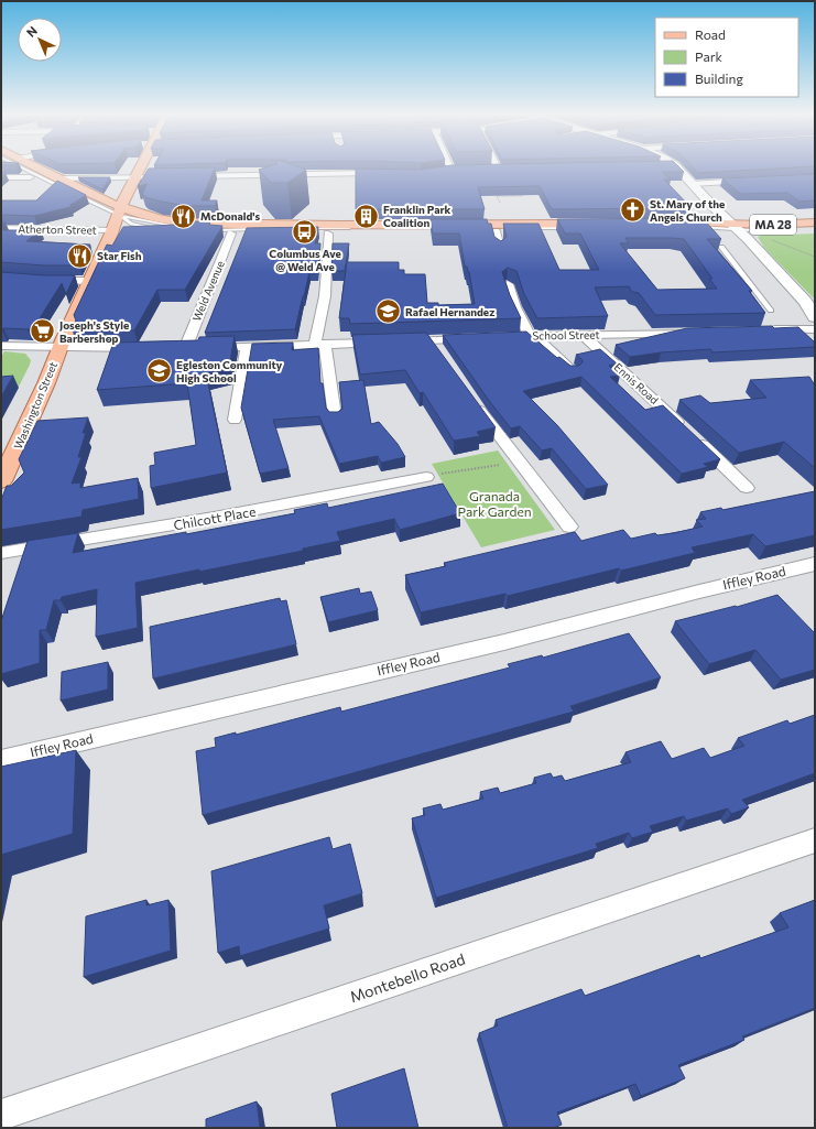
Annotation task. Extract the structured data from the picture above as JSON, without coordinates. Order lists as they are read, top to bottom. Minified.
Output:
{"streets":{"main road":["MA 28","Washington Street"],"street":["Atherton Street","Weld Avenue","School Street","Ennis Road","Chilcott Place","Iffley Road","Montebello Road"]},"crossings":[["Atherton Street","Washington Street"],["School Street","Ennis Road"]],"parks":["Granada Park Garden"],"places":{"church":["St. Mary of the Angels Church"],"restaurant":["McDonald's","Star Fish"],"building":["Franklin Park Coalition"],"bus stop":["Columbus Ave @ Weld Ave"],"school or university":["Rafael Hernandez","Egleston Community High School"],"supermarket":["Joseph's Style Barbershop"]},"legend":["Road","Park","Building"],"north":"top left"}
